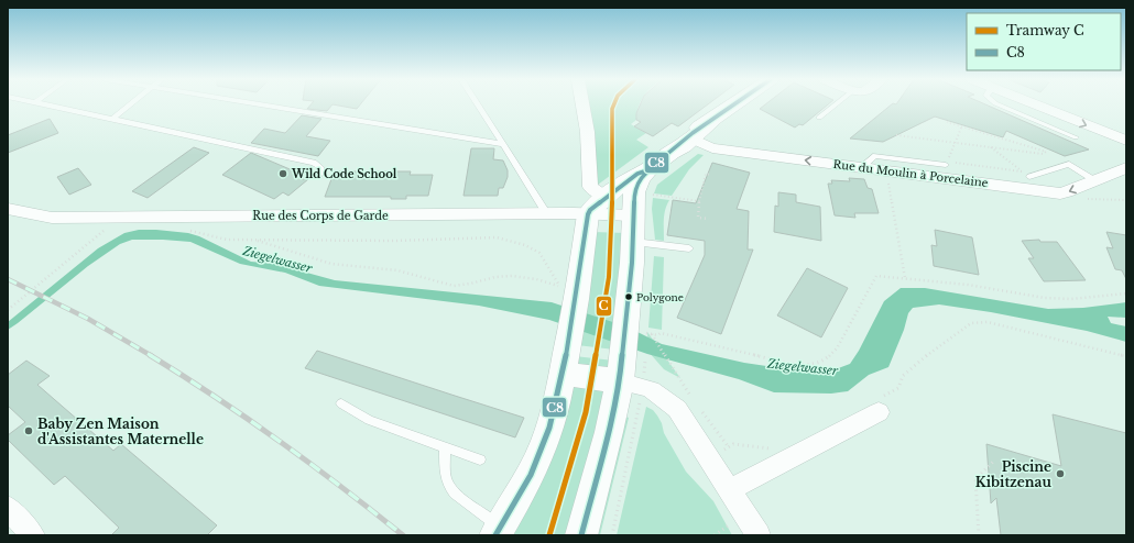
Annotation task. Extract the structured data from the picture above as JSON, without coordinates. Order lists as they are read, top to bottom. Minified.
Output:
{"streets":{"street":["Rue du Moulin à Porcelaine","Rue des Corps de Garde"]},"one_way":["Rue du Moulin à Porcelaine"],"water":["Ziegelwasser"],"places":["Wild Code School","Polygone","Baby Zen Maison d'Assistantes Maternelle","Piscine Kibitzenau"],"lines":["tram line C","transit line C8"],"legend":["Tramway C","C8"]}
